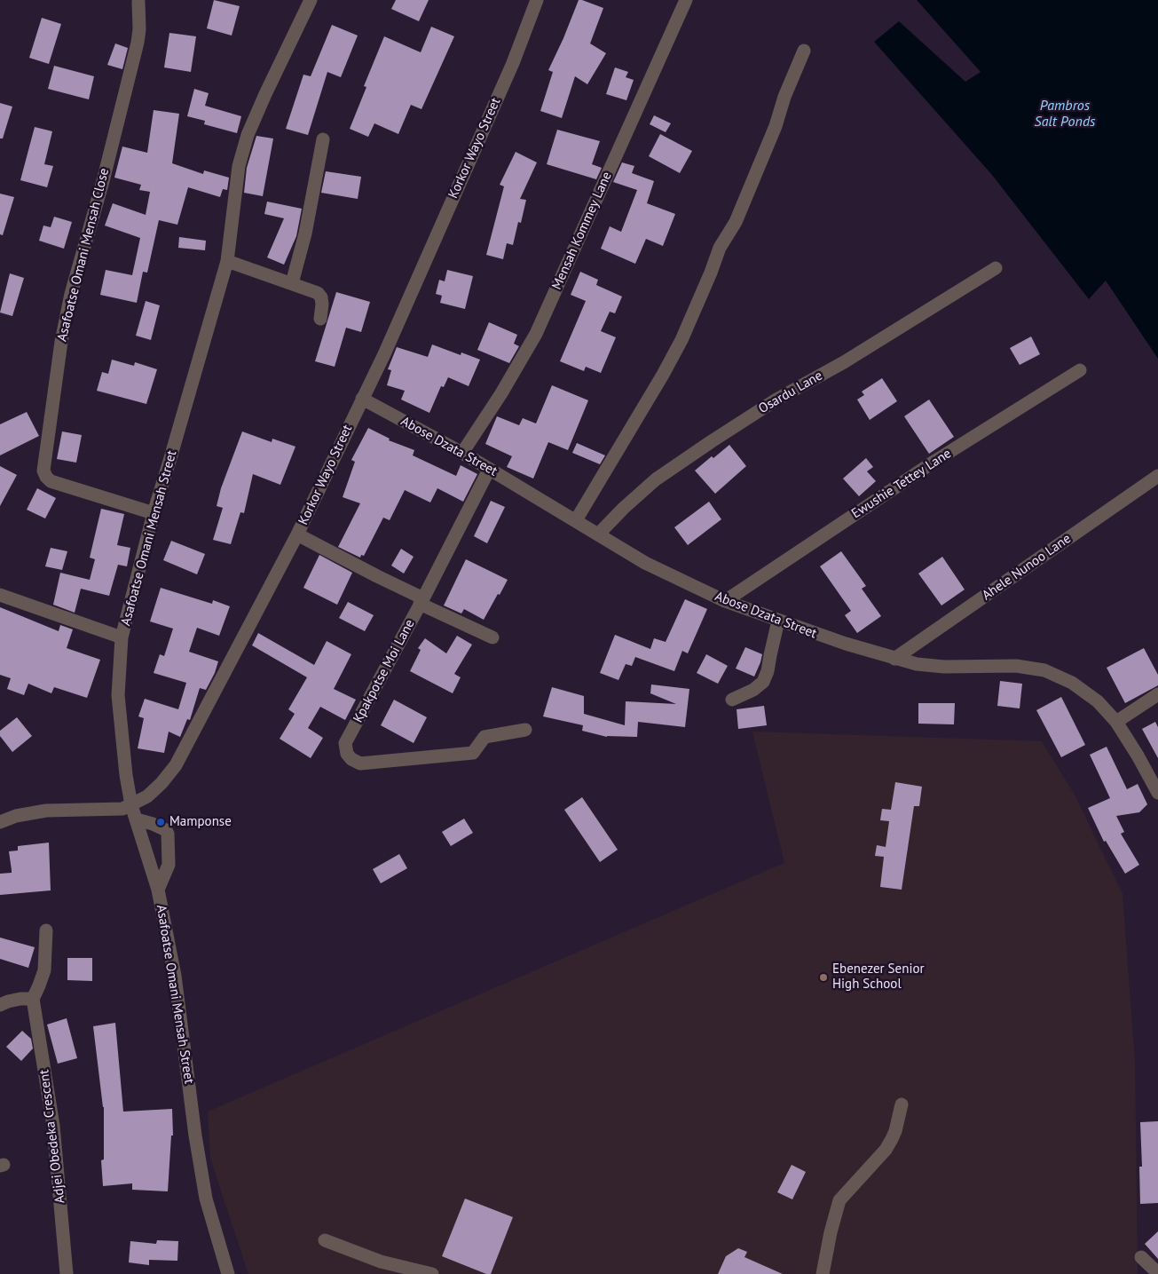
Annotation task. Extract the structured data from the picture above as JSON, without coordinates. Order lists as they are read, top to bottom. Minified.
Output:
{"streets":{"street":["Korkor Wayo Street","Mensah Kommey Lane","Asafoatse Omani Mensah Close","Osardu Lane","Abose Dzata Street","Ewushie Tettey Lane","Asafoatse Omani Mensah Street","Ahele Nunoo Lane","Kpakpotse Moi Lane","Adjei Obedeka Crescent"]},"crossings":[["Korkor Wayo Street","Abose Dzata Street"],["Korkor Wayo Street","Asafoatse Omani Mensah Street"],["Mensah Kommey Lane","Abose Dzata Street"],["Asafoatse Omani Mensah Close","Asafoatse Omani Mensah Street"],["Osardu Lane","Abose Dzata Street"],["Abose Dzata Street","Ewushie Tettey Lane"],["Abose Dzata Street","Ahele Nunoo Lane"]],"water":["Pambros Salt Ponds"],"places":["Mamponse","Ebenezer Senior High School"]}
